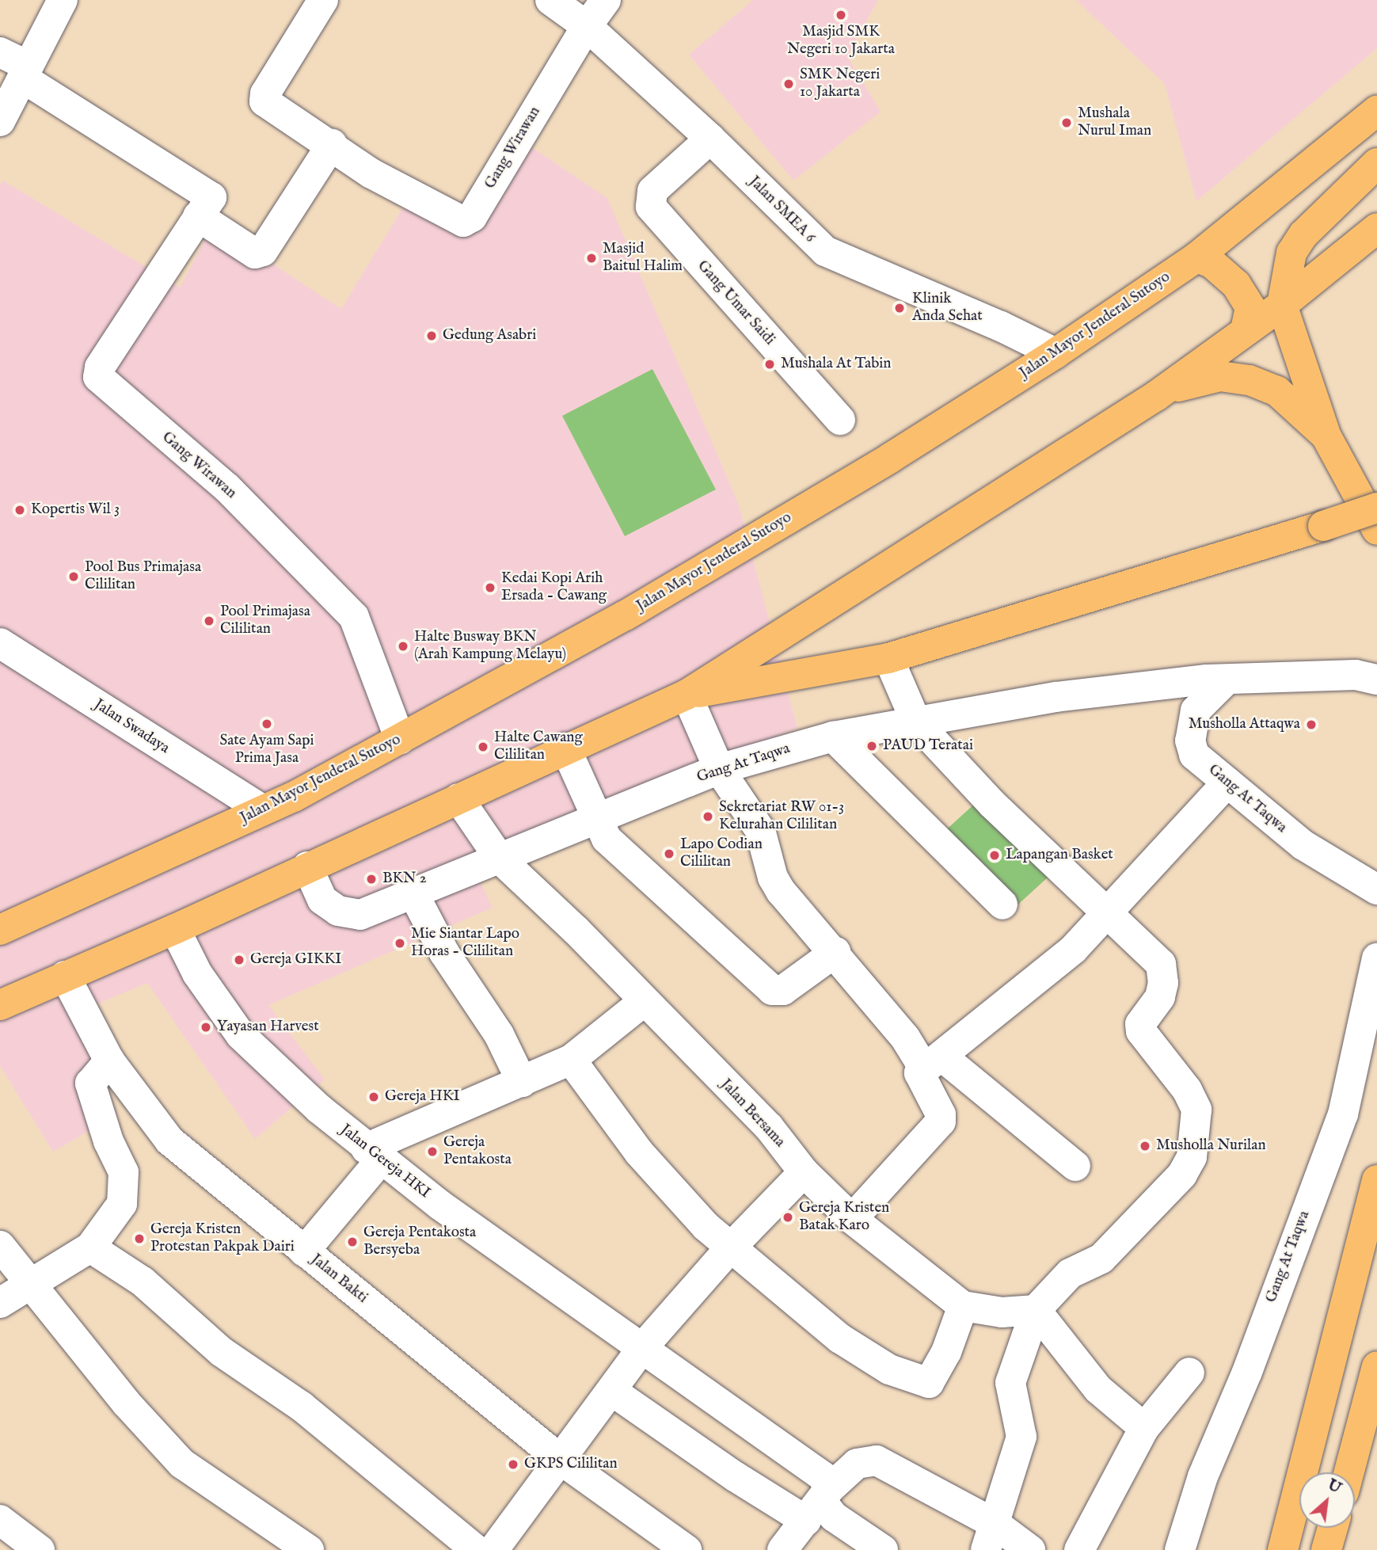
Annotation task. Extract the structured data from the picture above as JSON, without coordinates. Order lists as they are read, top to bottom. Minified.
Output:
{"streets":{"highway":["Jalan Mayor Jenderal Sutoyo"],"street":["Gang Wirawan","Jalan SMEA 6","Gang Umar Saidi","Jalan Swadaya","Gang At Taqwa","Jalan Bersama","Jalan Gereja HKI","Jalan Bakti"]},"crossings":[["Gang Wirawan","Jalan SMEA 6"],["Gang Wirawan","Jalan Mayor Jenderal Sutoyo"],["Jalan SMEA 6","Gang Umar Saidi"],["Jalan SMEA 6","Jalan Mayor Jenderal Sutoyo"],["Jalan Mayor Jenderal Sutoyo","Jalan Swadaya"],["Gang At Taqwa","Jalan Bersama"]],"places":["Masjid SMK Negeri 10 Jakarta","SMK Negeri 10 Jakarta","Mushala Nurul Iman","Masjid Baitul Halim","Klinik Anda Sehat","Gedung Asabri","Mushala At Tabin","Kopertis Wil 3","Pool Bus Primajasa Cililitan","Kedai Kopi Arih Ersada - Cawang","Pool Primajasa Cililitan","Halte Busway BKN (Arah Kampung Melayu)","Sate Ayam Sapi Prima Jasa","Musholla Attaqwa","PAUD Teratai","Halte Cawang Cililitan","Sekretariat RW 01-3 Kelurahan Cililitan","Lapo Codian Cililitan","Lapangan Basket","BKN 2","Mie Siantar Lapo Horas - Cililitan","Gereja GIKKI","Yayasan Harvest","Gereja HKI","Musholla Nurilan","Gereja Pentakosta","Gereja Kristen Batak Karo","Gereja Kristen Protestan Pakpak Dairi","Gereja Pentakosta Bersyeba","GKPS Cililitan"],"north":"top right"}
